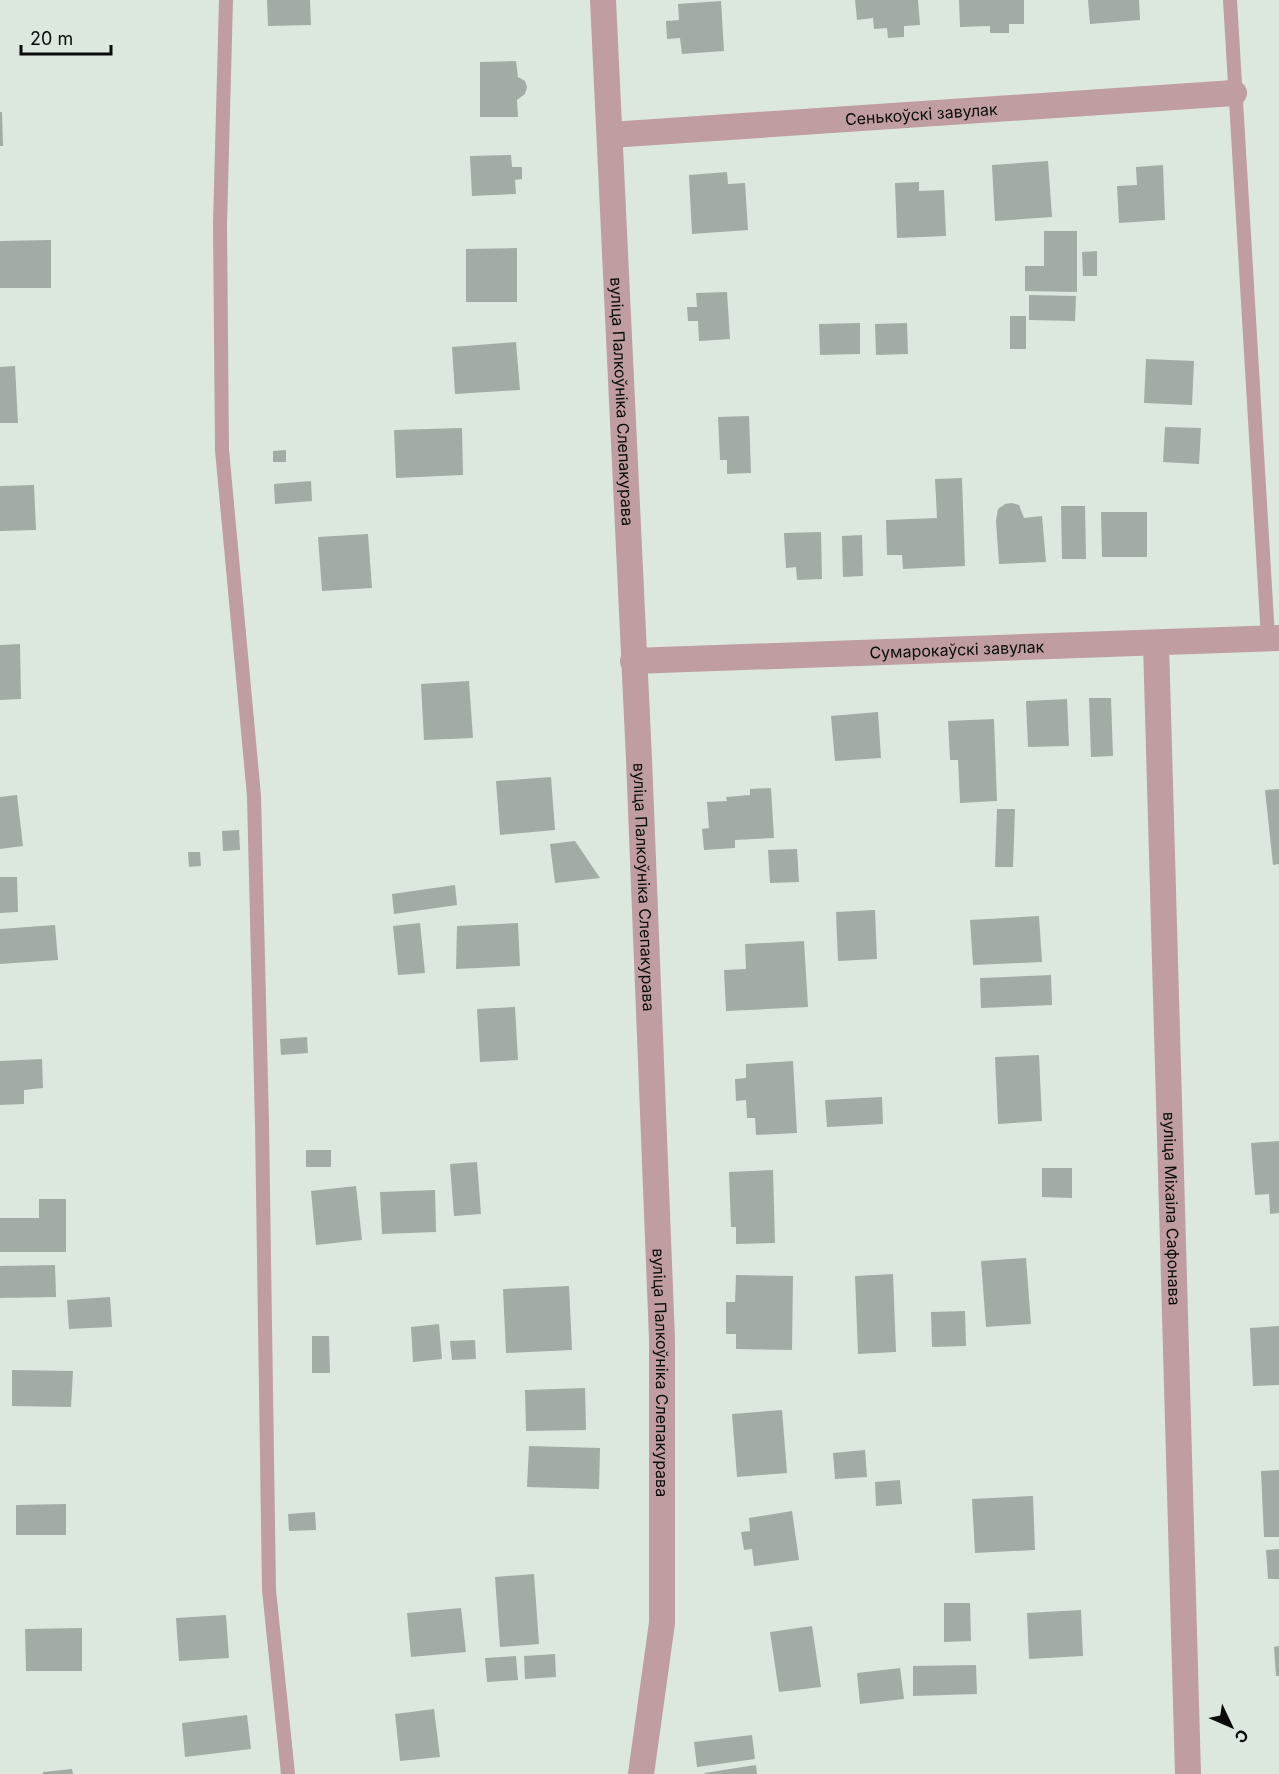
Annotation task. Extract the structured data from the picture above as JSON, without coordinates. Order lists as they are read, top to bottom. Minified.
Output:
{"streets":{"street":["Сенькоўскі завулак","вуліца Палкоўніка Слепакурава","Сумарокаўскі завулак","вуліца Міхаіла Сафонава"]},"crossings":[["Сенькоўскі завулак","вуліца Палкоўніка Слепакурава"],["вуліца Палкоўніка Слепакурава","Сумарокаўскі завулак"],["Сумарокаўскі завулак","вуліца Міхаіла Сафонава"]],"scale_bar":"20 m","north":"bottom right"}
